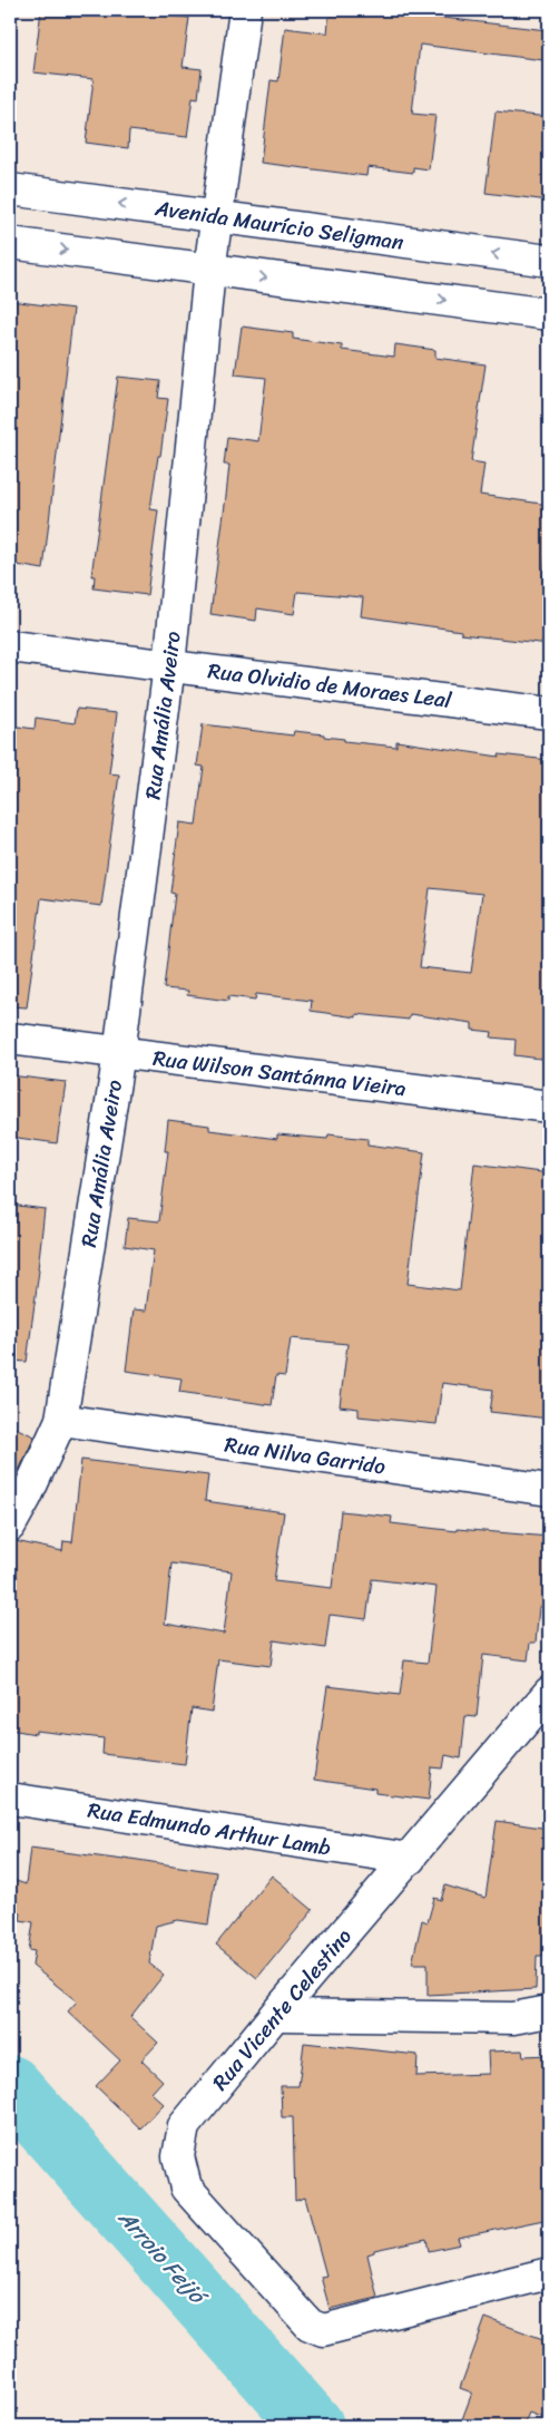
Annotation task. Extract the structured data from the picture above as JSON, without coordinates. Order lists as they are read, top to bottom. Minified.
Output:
{"streets":{"street":["Avenida Maurício Seligman","Rua Olvidio de Moraes Leal","Rua Amália Aveiro","Rua Wilson Santánna Vieira","Rua Nilva Garrido","Rua Edmundo Arthur Lamb","Rua Vicente Celestino"]},"crossings":[["Avenida Maurício Seligman","Rua Amália Aveiro"],["Rua Olvidio de Moraes Leal","Rua Amália Aveiro"],["Rua Amália Aveiro","Rua Wilson Santánna Vieira"],["Rua Amália Aveiro","Rua Nilva Garrido"],["Rua Edmundo Arthur Lamb","Rua Vicente Celestino"]],"water":["Arroio Feijó"]}
